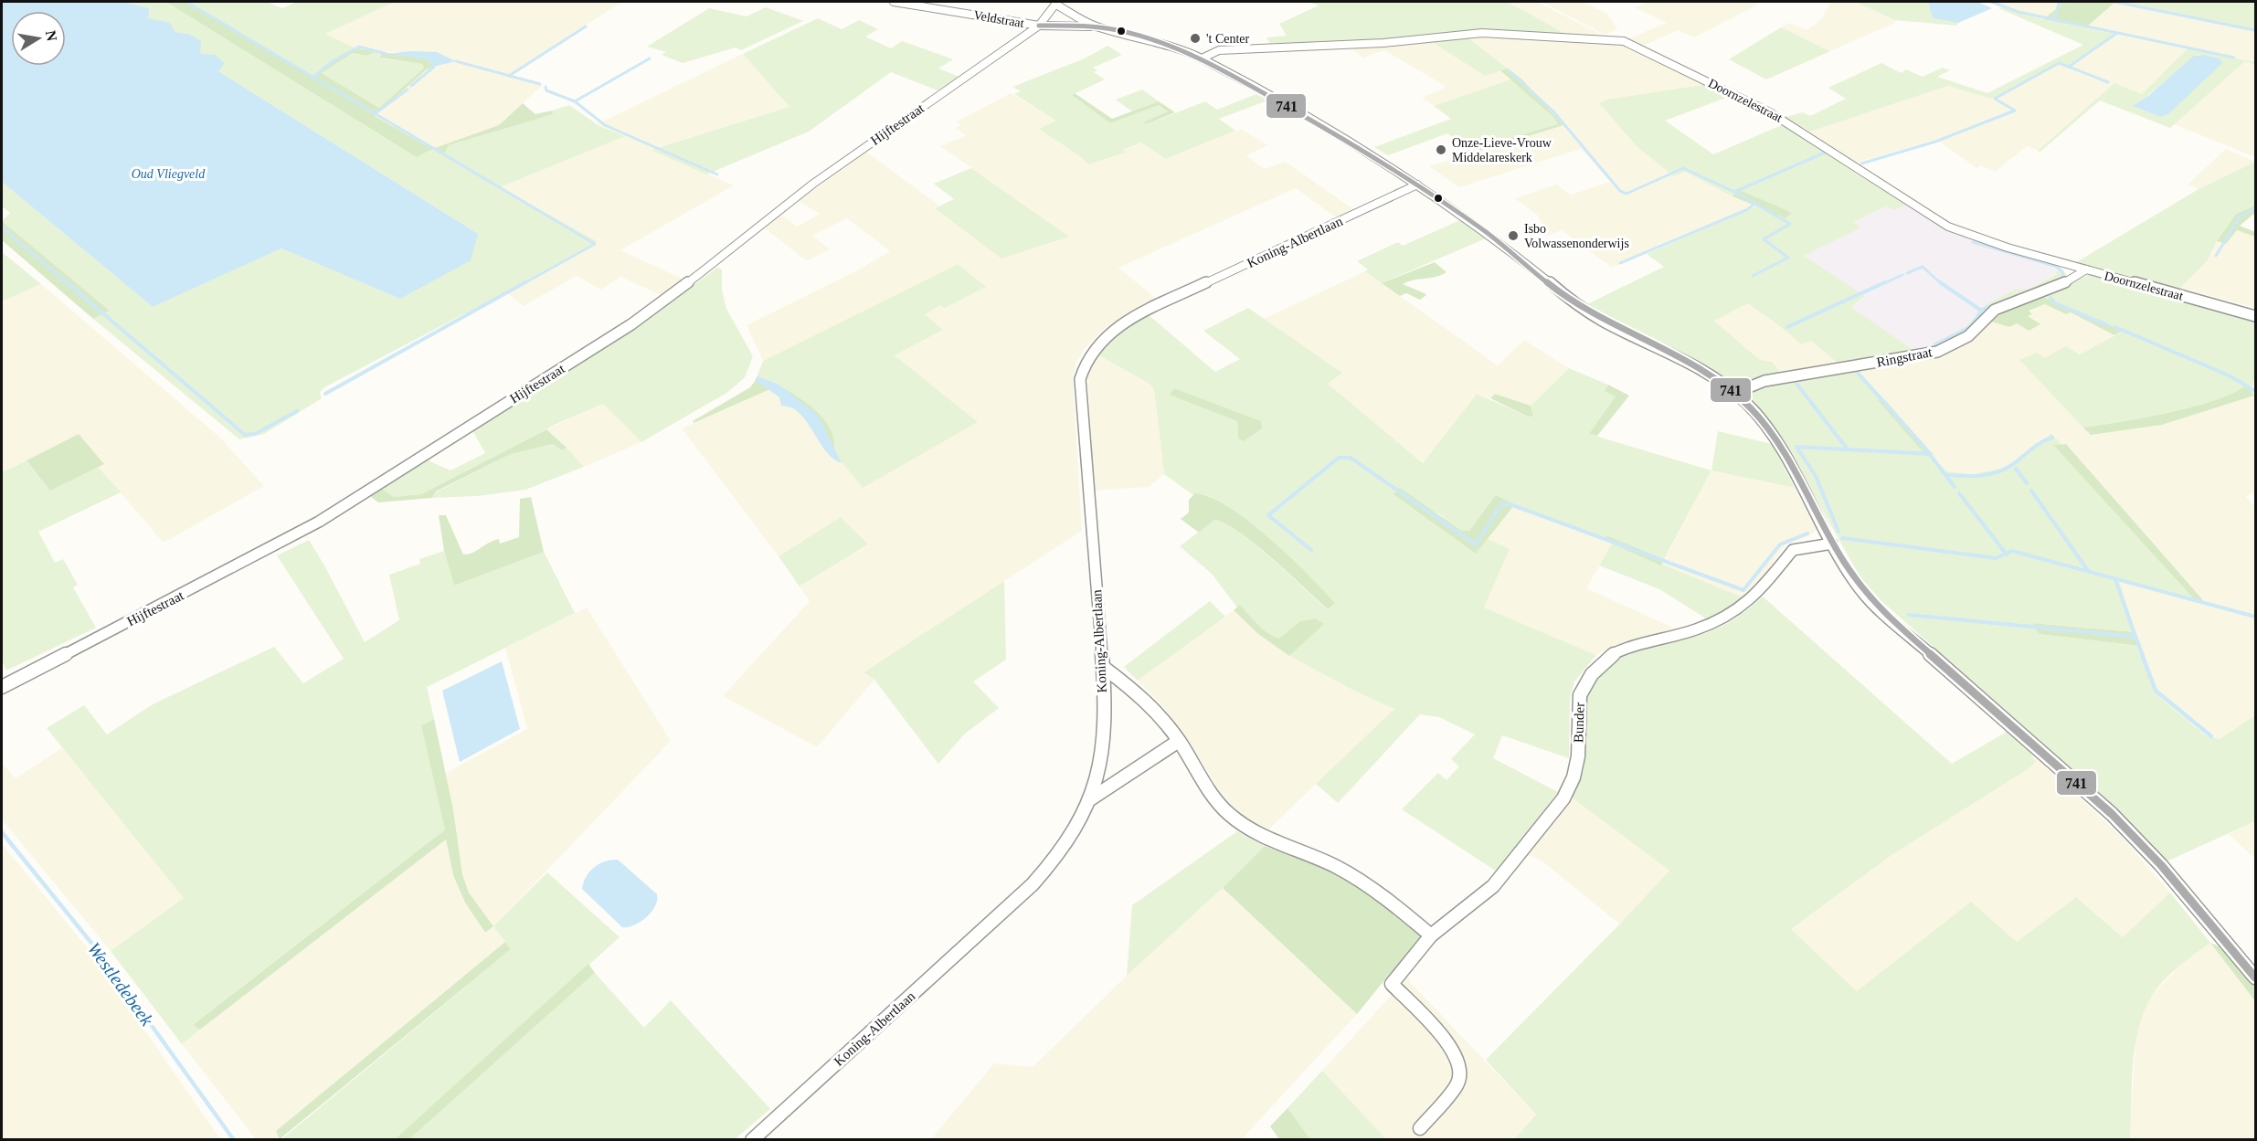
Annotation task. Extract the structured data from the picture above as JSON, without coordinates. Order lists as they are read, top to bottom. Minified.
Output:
{"streets":{"street":["Veldstraat","Doornzelestraat","Hijftestraat","Koning-Albertlaan","Ringstraat","Bunder"]},"crossings":[["Veldstraat","Hijftestraat"],["Doornzelestraat","Ringstraat"]],"water":["Oud Vliegveld","Westledebeek"],"places":["'t Center","Onze-Lieve-Vrouw Middelareskerk","Isbo Volwassenonderwijs"],"lines":["transit line 741"],"north":"right"}
